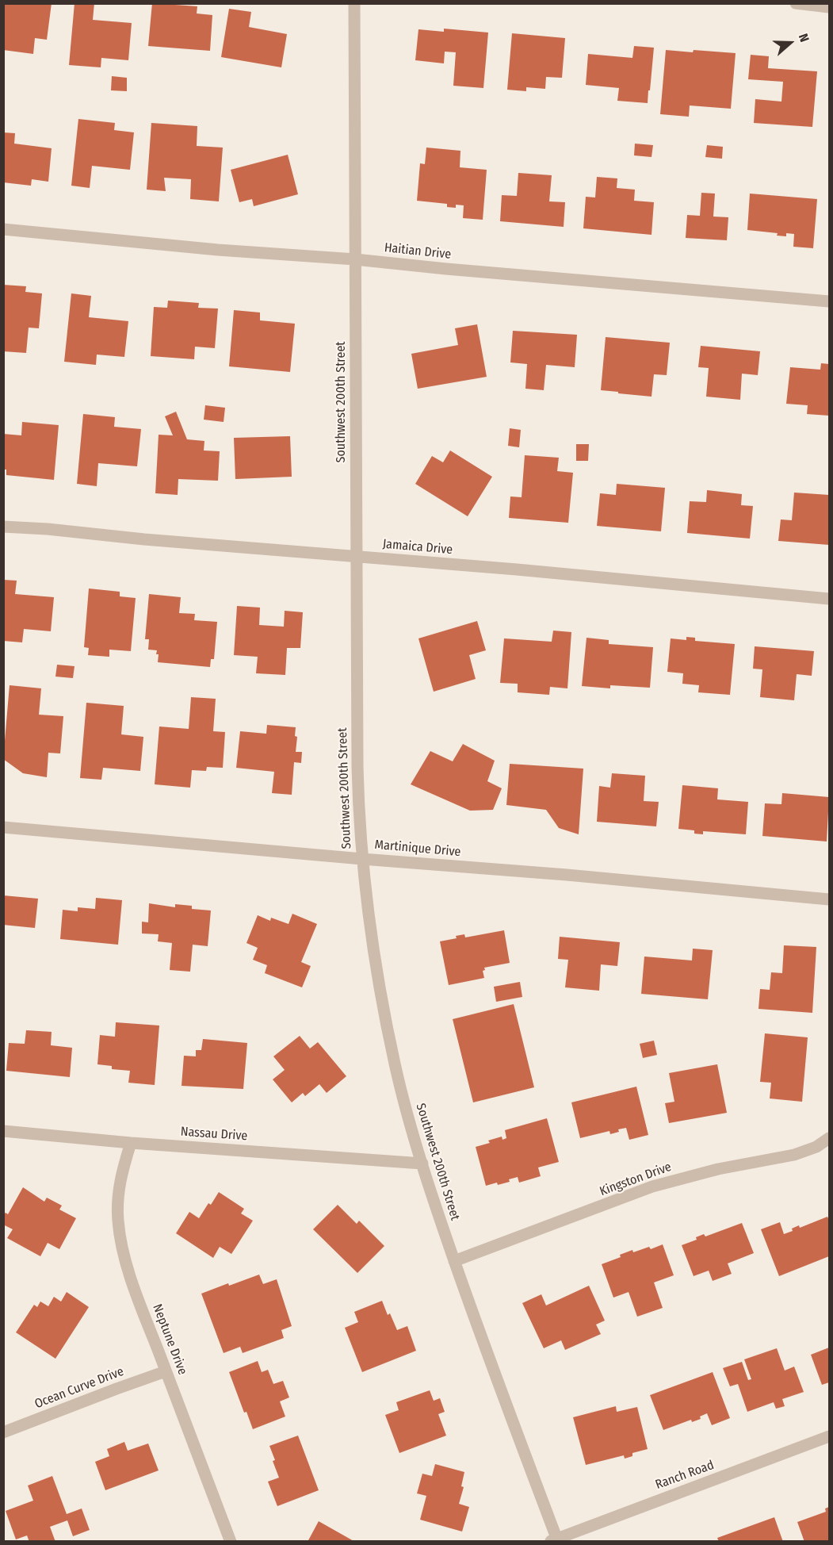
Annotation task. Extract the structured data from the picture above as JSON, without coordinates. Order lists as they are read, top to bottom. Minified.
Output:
{"streets":{"street":["Haitian Drive","Southwest 200th Street","Jamaica Drive","Martinique Drive","Nassau Drive","Kingston Drive","Neptune Drive","Ocean Curve Drive","Ranch Road"]},"crossings":[["Haitian Drive","Southwest 200th Street"],["Southwest 200th Street","Jamaica Drive"],["Southwest 200th Street","Martinique Drive"],["Southwest 200th Street","Nassau Drive"],["Southwest 200th Street","Kingston Drive"],["Southwest 200th Street","Ranch Road"],["Nassau Drive","Neptune Drive"],["Neptune Drive","Ocean Curve Drive"]],"north":"right"}
